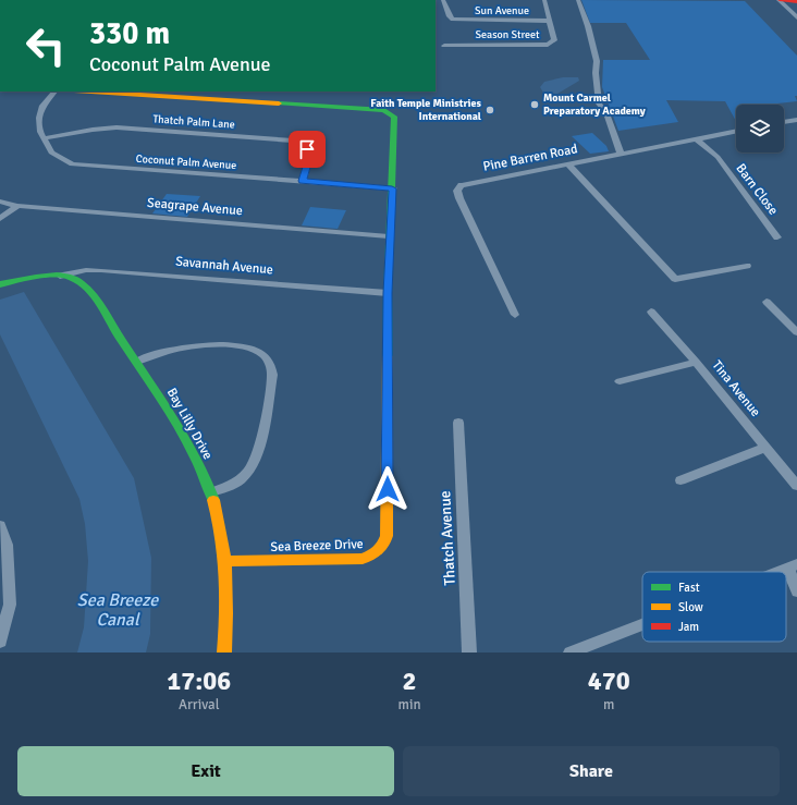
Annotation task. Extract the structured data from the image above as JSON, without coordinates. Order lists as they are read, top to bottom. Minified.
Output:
{"streets":{"main road":["Bay Lilly Drive","Sea Breeze Drive"],"street":["Sun Avenue","Season Street","Thatch Palm Lane","Pine Barren Road","Coconut Palm Avenue","Barn Close","Seagrape Avenue","Savannah Avenue","Tina Avenue","Thatch Avenue"]},"crossings":[["Sun Avenue","Season Street"],["Thatch Palm Lane","Coconut Palm Avenue"],["Pine Barren Road","Barn Close"],["Coconut Palm Avenue","Sea Breeze Drive"],["Seagrape Avenue","Sea Breeze Drive"],["Savannah Avenue","Bay Lilly Drive"],["Savannah Avenue","Sea Breeze Drive"],["Bay Lilly Drive","Sea Breeze Drive"]],"water":["Sea Breeze Canal"],"places":["Mount Carmel Preparatory Academy","Faith Temple Ministries International"],"legend":["Fast","Slow","Jam"],"page":{"turn":["330 m","Coconut Palm Avenue"],"eta":["17:06","Arrival","2","min","470","m"],"buttons":["Exit","Share"]}}
